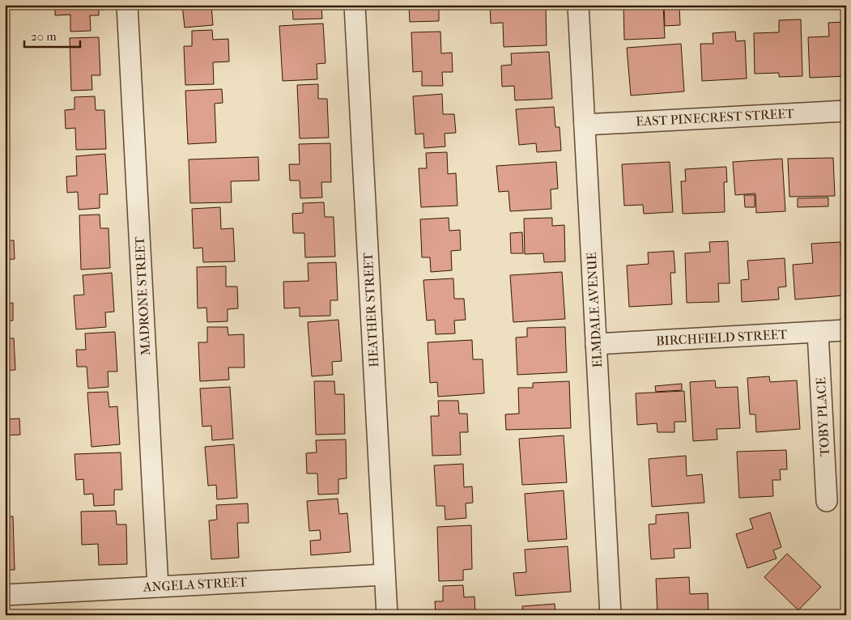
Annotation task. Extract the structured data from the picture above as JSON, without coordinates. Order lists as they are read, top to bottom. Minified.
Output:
{"streets":{"street":["EAST PINECREST STREET","MADRONE STREET","HEATHER STREET","ELMDALE AVENUE","BIRCHFIELD STREET","TOBY PLACE","ANGELA STREET"]},"crossings":[["EAST PINECREST STREET","ELMDALE AVENUE"],["MADRONE STREET","ANGELA STREET"],["HEATHER STREET","ANGELA STREET"],["ELMDALE AVENUE","BIRCHFIELD STREET"],["BIRCHFIELD STREET","TOBY PLACE"]],"scale_bar":"20 m"}
